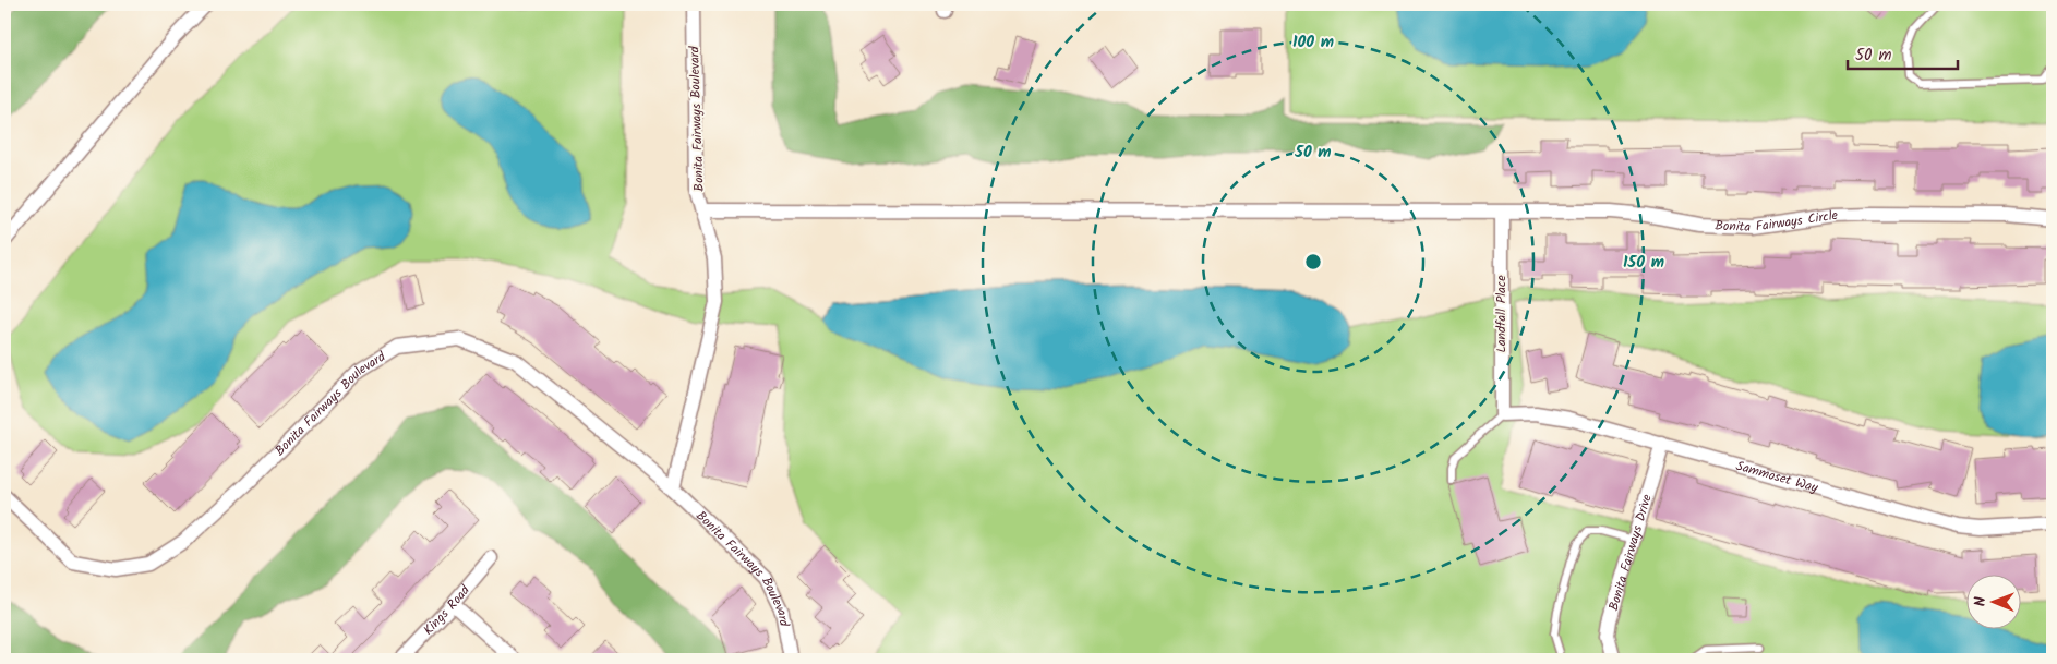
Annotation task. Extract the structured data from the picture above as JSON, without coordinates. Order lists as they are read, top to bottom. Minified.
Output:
{"streets":{"street":["Bonita Fairways Boulevard","Bonita Fairways Circle","Landfall Place","Sammoset Way","Bonita Fairways Drive","Kings Road"]},"crossings":[["Bonita Fairways Boulevard","Bonita Fairways Circle"],["Bonita Fairways Circle","Landfall Place"],["Landfall Place","Sammoset Way"],["Sammoset Way","Bonita Fairways Drive"]],"scale_bar":"50 m","north":"left","rings":["100 m","50 m","150 m"]}
